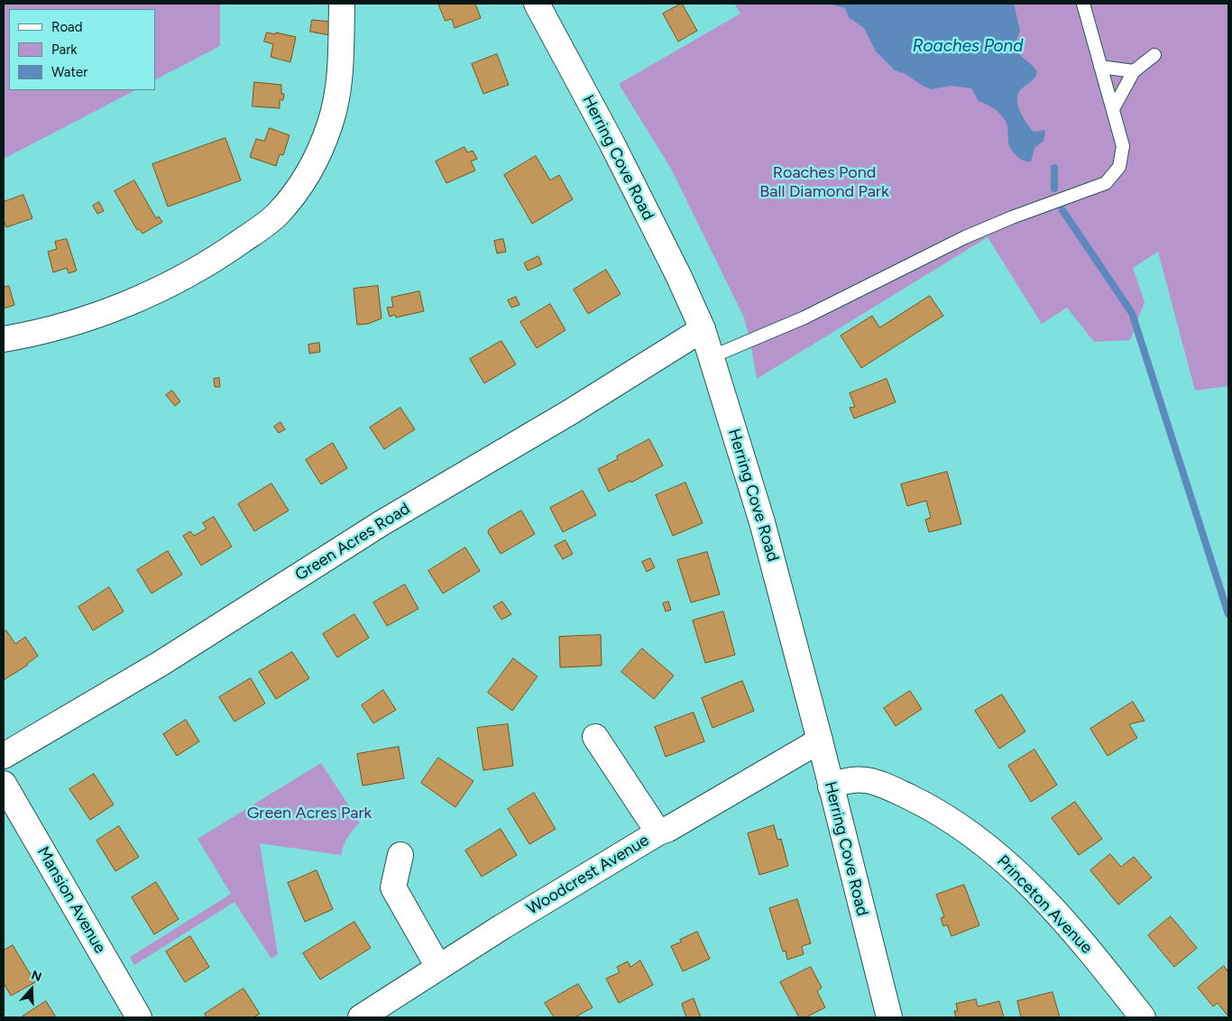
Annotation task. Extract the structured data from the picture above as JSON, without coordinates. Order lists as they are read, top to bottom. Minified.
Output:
{"streets":{"street":["Herring Cove Road","Green Acres Road","Woodcrest Avenue","Mansion Avenue","Princeton Avenue"]},"crossings":[["Herring Cove Road","Green Acres Road"],["Herring Cove Road","Woodcrest Avenue"],["Herring Cove Road","Princeton Avenue"]],"water":["Roaches Pond"],"parks":["Roaches Pond Ball Diamond Park","Green Acres Park"],"legend":["Road","Park","Water"],"north":"top"}
